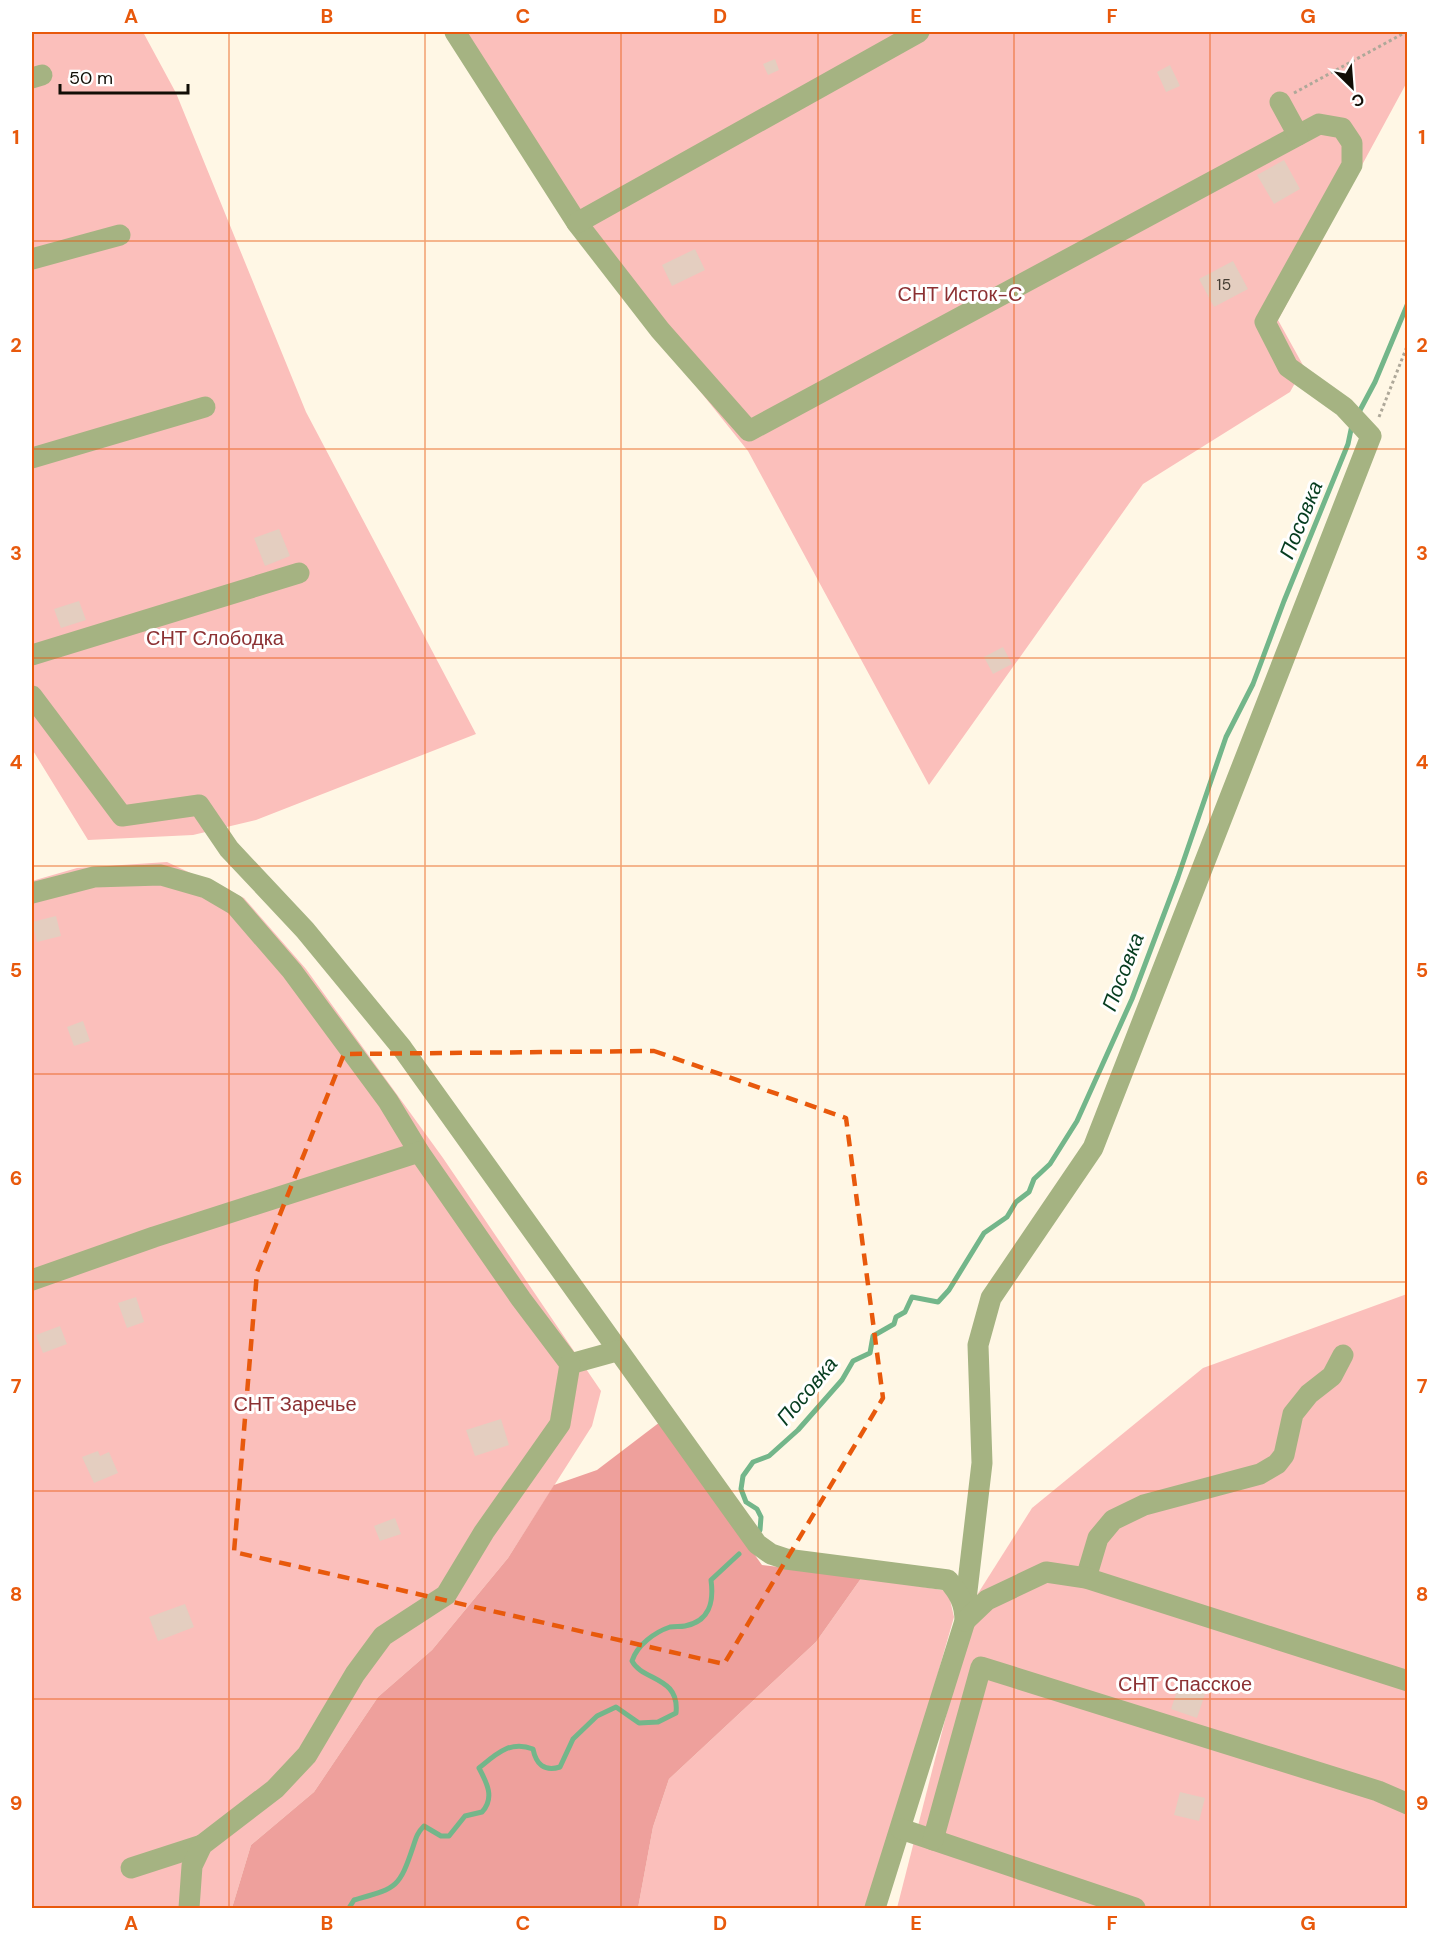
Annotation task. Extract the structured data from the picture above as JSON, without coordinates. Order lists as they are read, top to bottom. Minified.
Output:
{"water":["Посовка"],"parks":["СНТ Исток-С","СНТ Слободка","СНТ Заречье","СНТ Спасское"],"house_numbers":["15"],"scale_bar":"50 m","north":"bottom right","grid":{"columns":["A","B","C","D","E","F","G"],"rows":["1","2","3","4","5","6","7","8","9"]}}
